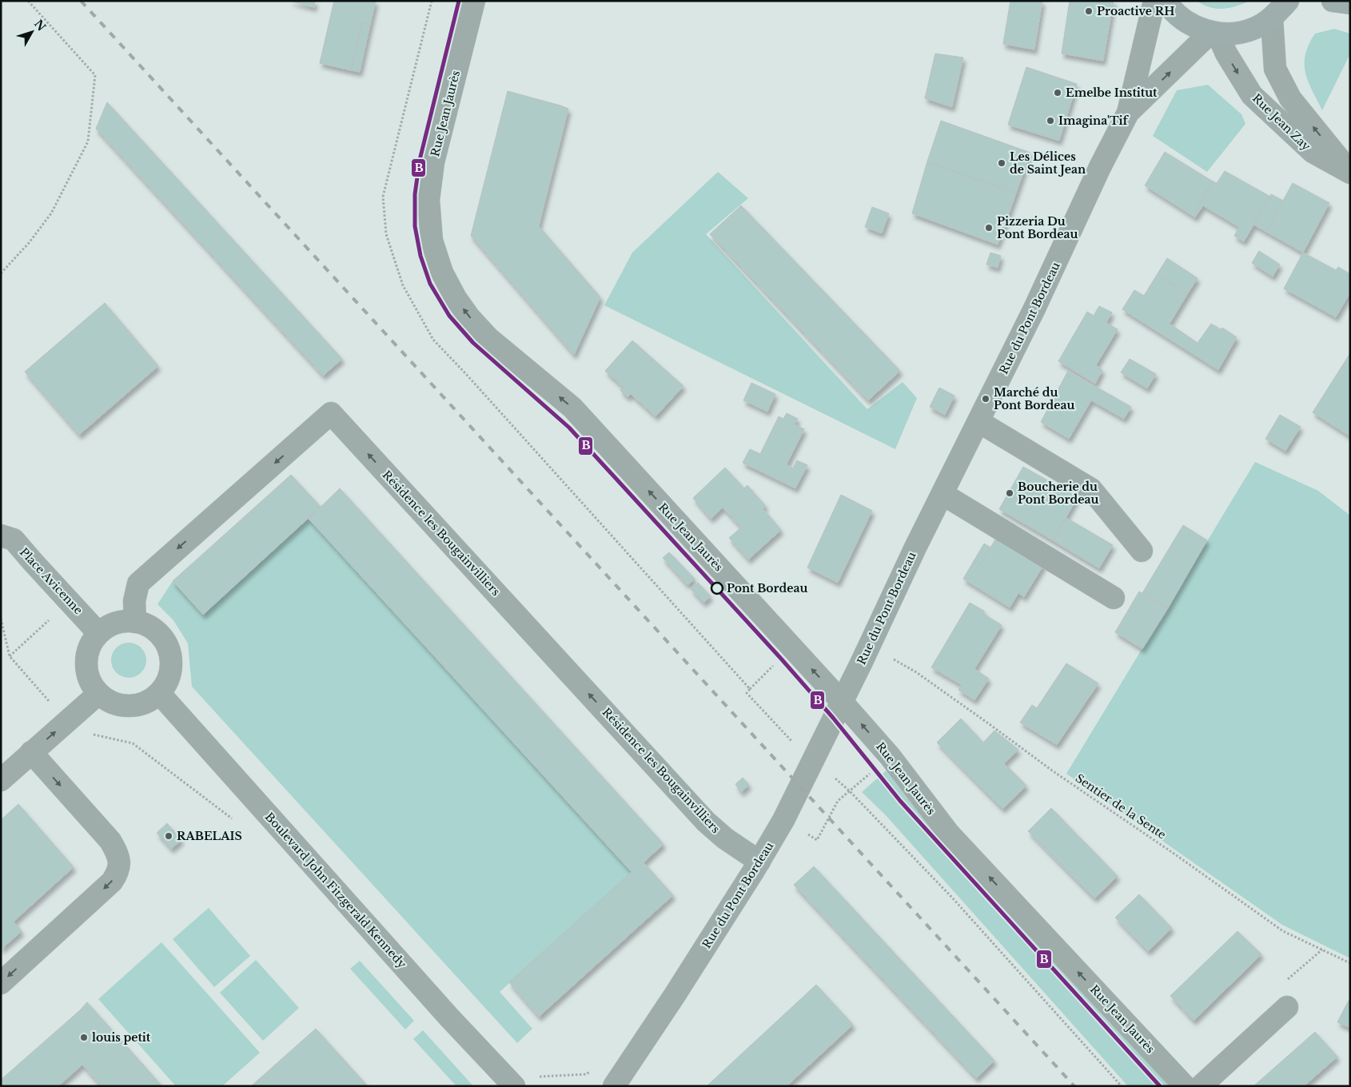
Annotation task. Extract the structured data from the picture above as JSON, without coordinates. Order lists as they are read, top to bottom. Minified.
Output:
{"streets":{"street":["Rue Jean Jaurès","Rue Jean Zay","Rue du Pont Bordeau","Résidence les Bougainvilliers","Place Avicenne","Boulevard John Fitzgerald Kennedy"],"path":["Sentier de la Sente"]},"crossings":[["Rue Jean Jaurès","Rue du Pont Bordeau"],["Rue Jean Zay","Rue du Pont Bordeau"],["Rue du Pont Bordeau","Résidence les Bougainvilliers"],["Résidence les Bougainvilliers","Place Avicenne"],["Résidence les Bougainvilliers","Boulevard John Fitzgerald Kennedy"],["Place Avicenne","Boulevard John Fitzgerald Kennedy"]],"one_way":["Rue Jean Jaurès"],"places":["Proactive RH","Emelbe Institut","Imagina'Tif","Les Délices de Saint Jean","Pizzeria Du Pont Bordeau","Marché du Pont Bordeau","Boucherie du Pont Bordeau","Pont Bordeau","RABELAIS","louis petit"],"lines":["transit line B"],"north":"top right"}
